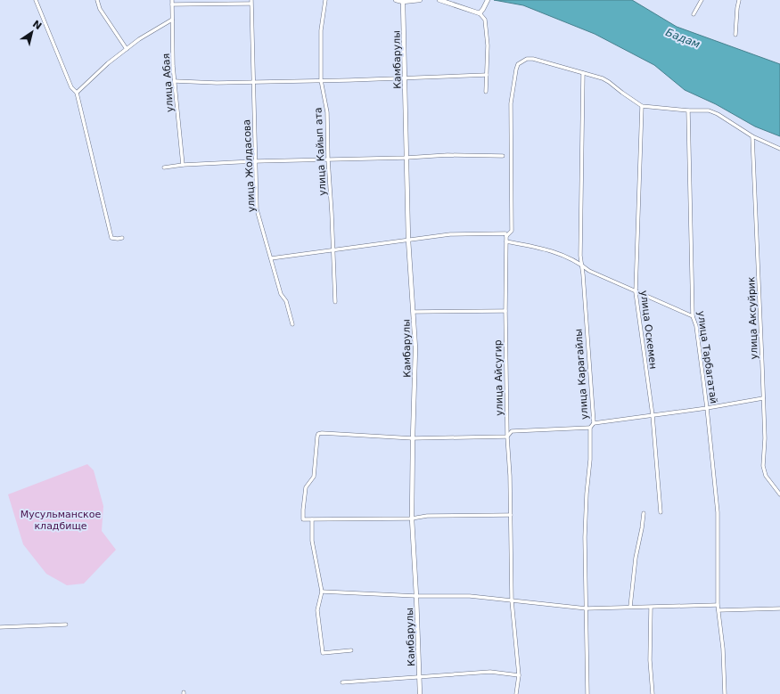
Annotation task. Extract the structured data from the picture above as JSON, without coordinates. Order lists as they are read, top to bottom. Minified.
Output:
{"streets":{"street":["Камбарулы","улица Абая","улица Кайып ата","улица Жолдасова","улица Аксуйрик","улица Оскемен","улица Тарбагатай","улица Карагайлы","улица Айсугир"]},"crossings":[["улица Карагайлы","улица Айсугир"]],"water":["Бадам"],"parks":["Мусульманское кладбище"],"north":"top right"}
